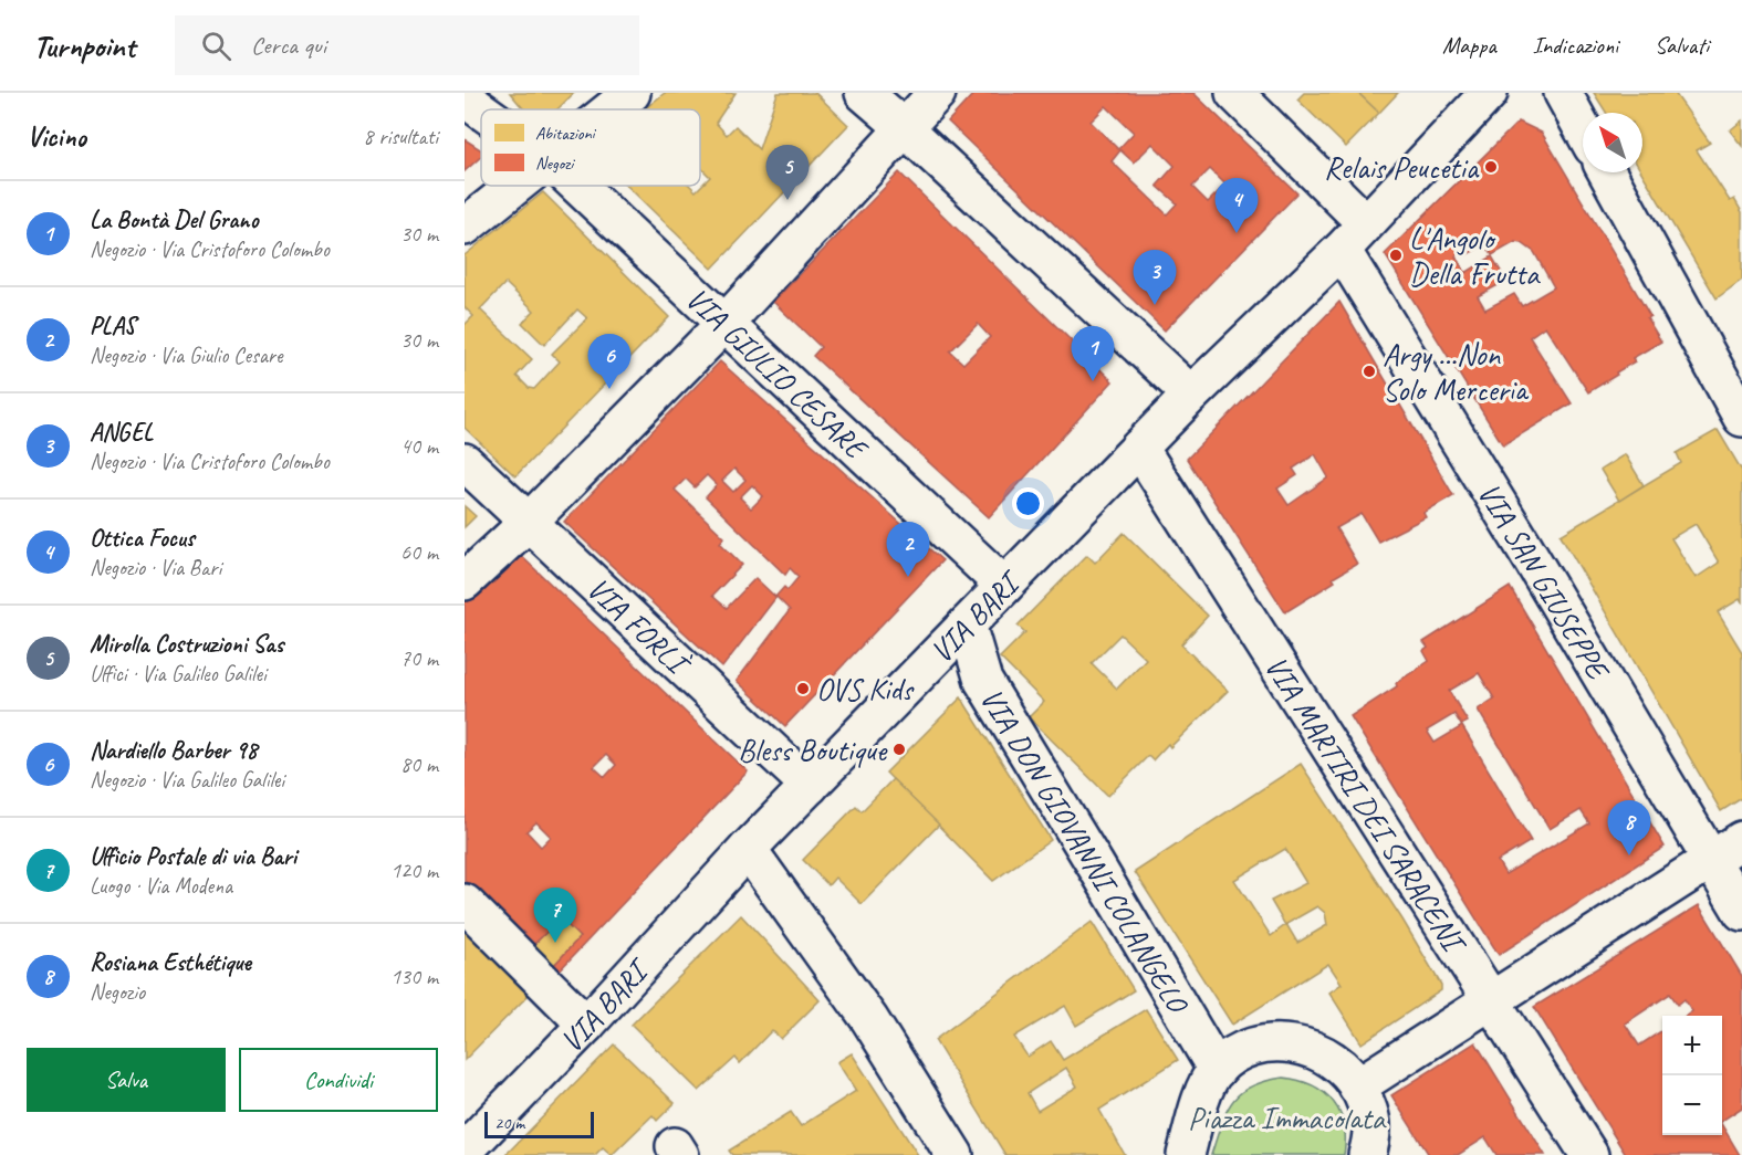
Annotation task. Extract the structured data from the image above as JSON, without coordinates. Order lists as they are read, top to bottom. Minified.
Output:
{"streets":{"street":["VIA GIULIO CESARE","VIA SAN GIUSEPPE","VIA BARI","VIA FORLÌ","VIA MARTIRI DEI SARACENI","VIA DON GIOVANNI COLANGELO"]},"crossings":[["VIA GIULIO CESARE","VIA BARI"],["VIA SAN GIUSEPPE","VIA BARI"],["VIA BARI","VIA FORLÌ"],["VIA BARI","VIA MARTIRI DEI SARACENI"],["VIA BARI","VIA DON GIOVANNI COLANGELO"]],"parks":["Piazza Immacolata"],"places":["Relais Peucetia","L'Angolo Della Frutta","Argy ...Non Solo Merceria","OVS Kids","Bless Boutique"],"legend":["Abitazioni","Negozi"],"scale_bar":"20 m","north":"top left","page":{"header":"Turnpoint","search":"Cerca qui","nav":["Mappa","Indicazioni","Salvati"],"heading":["Vicino","8 risultati"],"pins":["5","4","3","1","6","2","8","7"],"list":[{"mark":"1","name":"La Bontà Del Grano","note":"Negozio · Via Cristoforo Colombo","value":"30 m"},{"mark":"2","name":"PLAS","note":"Negozio · Via Giulio Cesare","value":"30 m"},{"mark":"3","name":"ANGEL","note":"Negozio · Via Cristoforo Colombo","value":"40 m"},{"mark":"4","name":"Ottica Focus","note":"Negozio · Via Bari","value":"60 m"},{"mark":"5","name":"Mirolla Costruzioni Sas","note":"Uffici · Via Galileo Galilei","value":"70 m"},{"mark":"6","name":"Nardiello Barber 98","note":"Negozio · Via Galileo Galilei","value":"80 m"},{"mark":"7","name":"Ufficio Postale di via Bari","note":"Luogo · Via Modena","value":"120 m"},{"mark":"8","name":"Rosiana Esthétique","note":"Negozio","value":"130 m"}],"map_buttons":["+","−"],"buttons":["Salva","Condividi"],"scale":"20 m"}}
